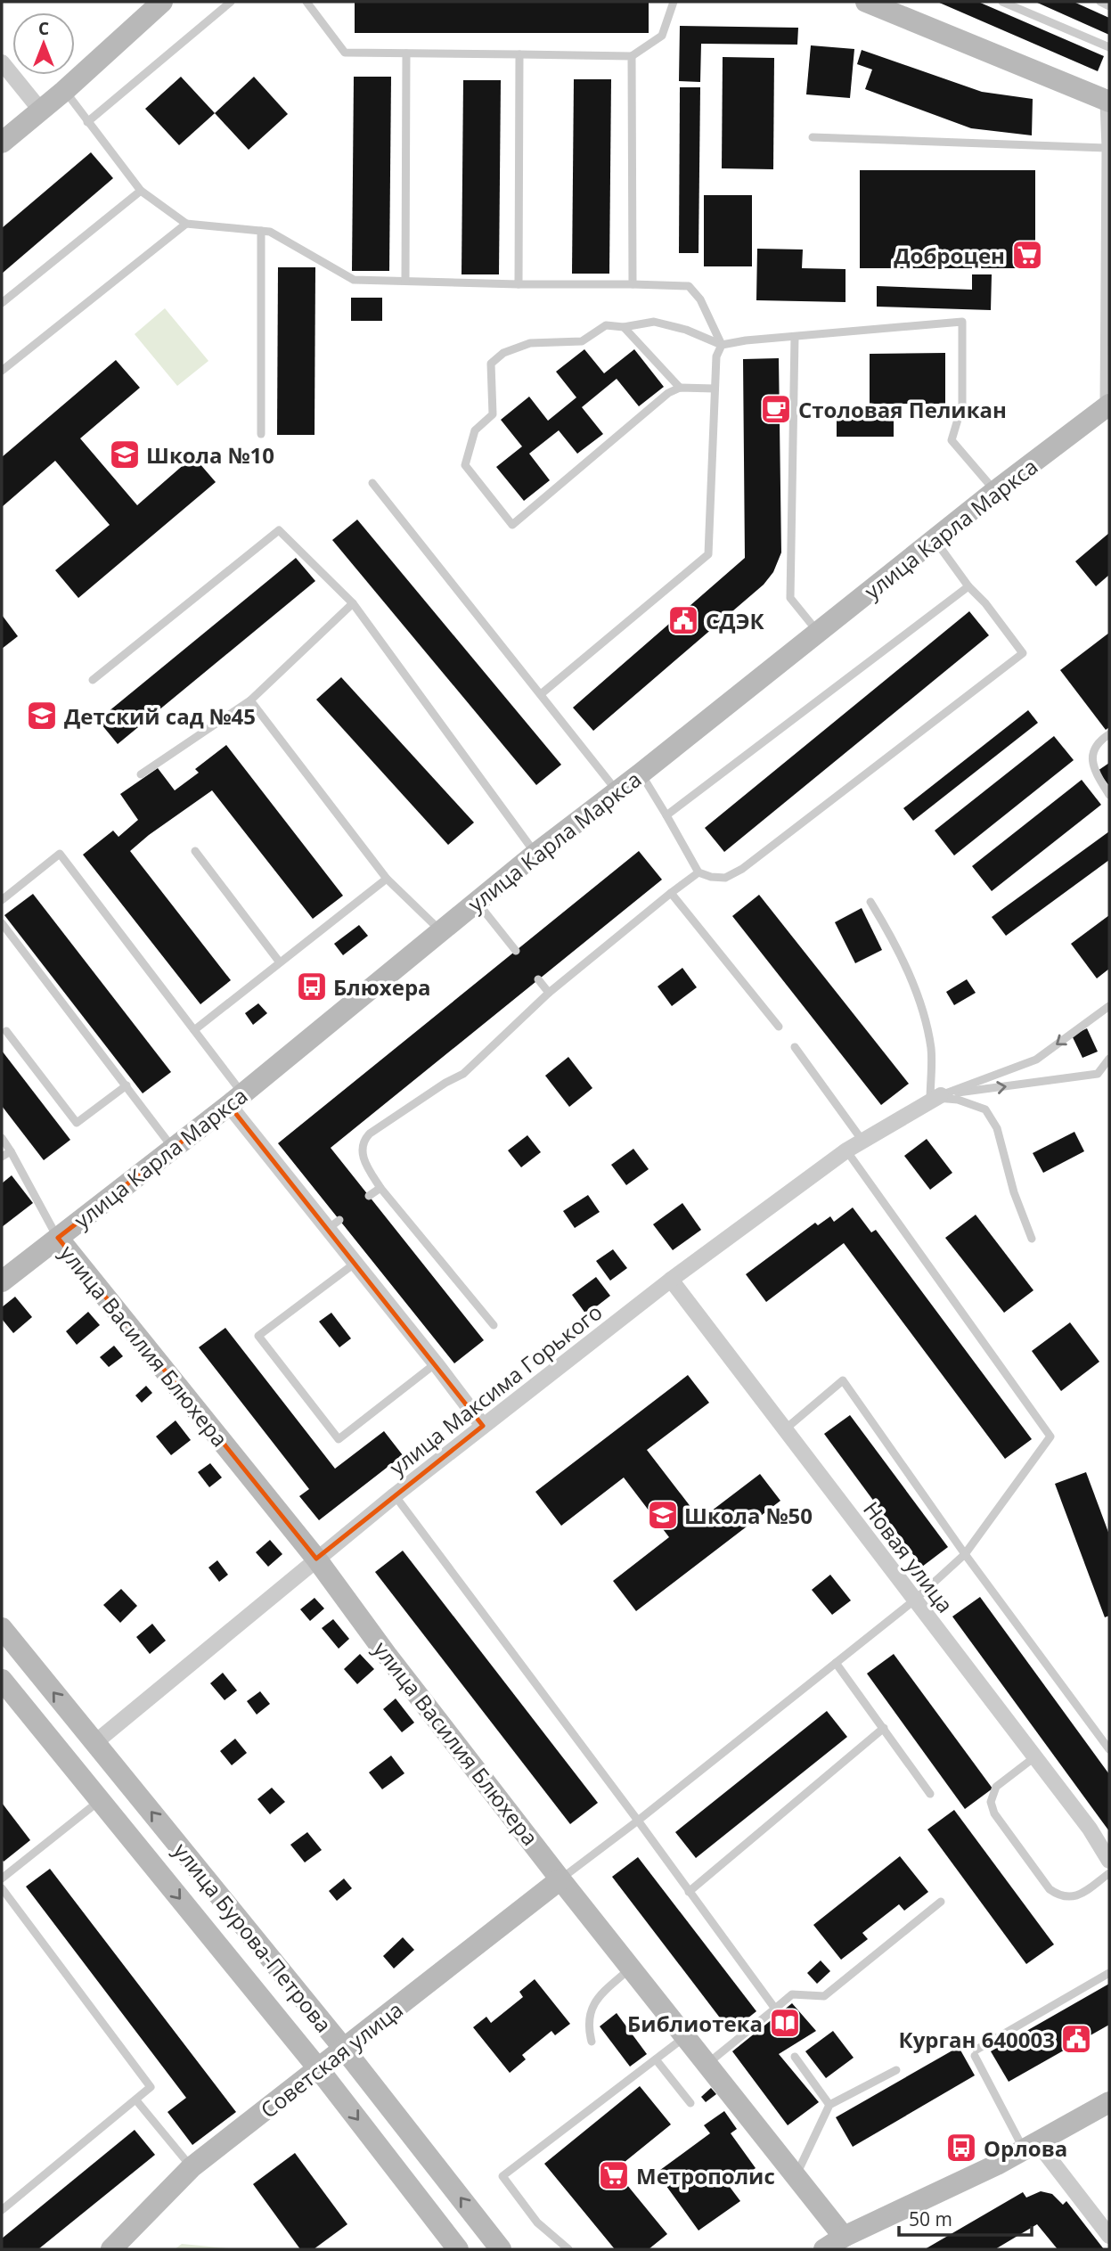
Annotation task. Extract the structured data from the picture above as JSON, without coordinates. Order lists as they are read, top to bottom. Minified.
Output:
{"streets":{"main road":["улица Карла Маркса","улица Василия Блюхера","улица Бурова-Петрова","Советская улица"],"street":["улица Максима Горького","Новая улица"]},"crossings":[["улица Карла Маркса","улица Василия Блюхера"],["улица Василия Блюхера","улица Максима Горького"],["улица Василия Блюхера","Советская улица"],["улица Максима Горького","Новая улица"],["улица Максима Горького","улица Бурова-Петрова"],["улица Бурова-Петрова","Советская улица"]],"places":{"supermarket":["Доброцен","Метрополис"],"cafe":["Столовая Пеликан"],"school or university":["Школа №10","Детский сад №45","Школа №50"],"public building":["СДЭК","Курган 640003"],"bus stop":["Блюхера","Орлова"],"library":["Библиотека"]},"scale_bar":"50 m","north":"top"}
